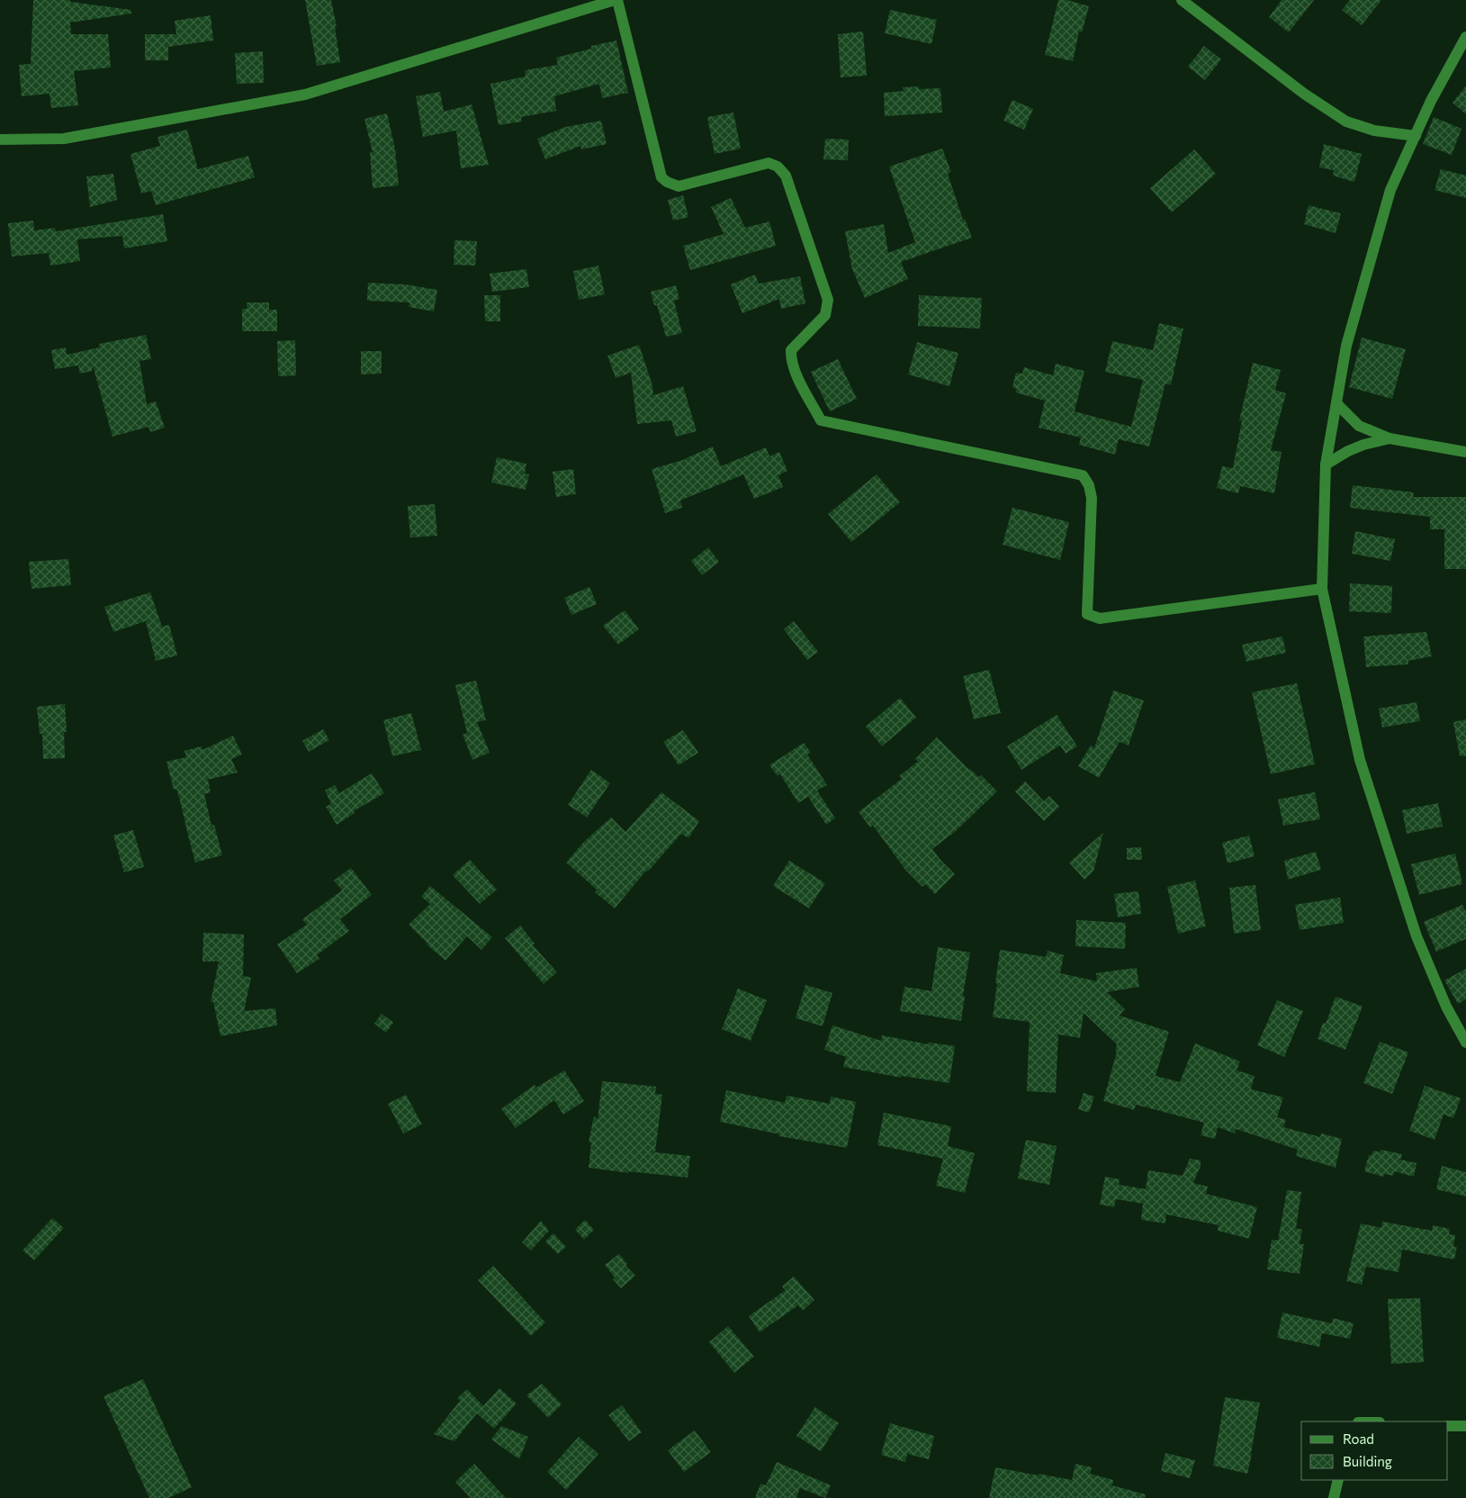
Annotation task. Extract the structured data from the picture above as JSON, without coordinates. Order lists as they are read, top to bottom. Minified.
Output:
{"legend":["Road","Building"]}
